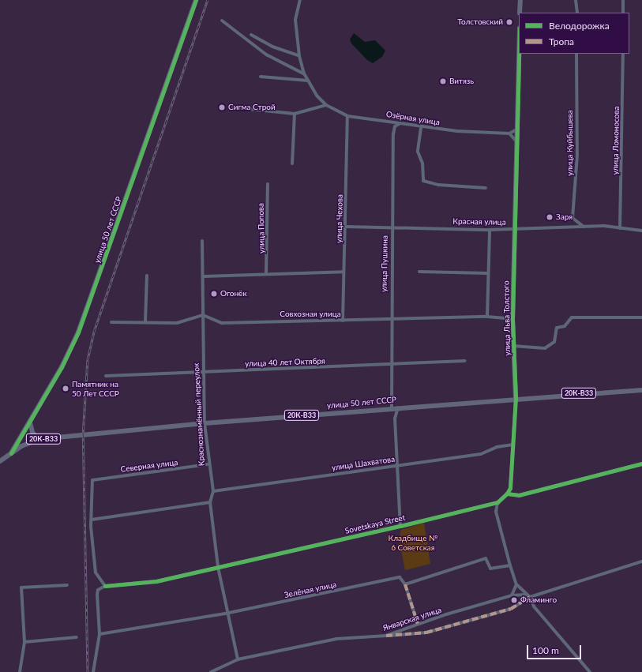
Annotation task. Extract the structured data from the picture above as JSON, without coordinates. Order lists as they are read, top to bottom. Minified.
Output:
{"streets":{"main road":["улица 50 лет СССР","20К-В33"],"street":["Озёрная улица","улица Ломоносова","улица Куйбышева","улица Чехова","Красная улица","улица Попова","улица Пушкина","Совхозная улица","улица Льва Толстого","улица 40 лет Октября","Краснознамённый переулок","улица Шахватова","Северная улица","Sovetskaya Street","Зелёная улица","Январская улица"]},"crossings":[["Озёрная улица","улица Чехова"],["Озёрная улица","улица Пушкина"],["улица Ломоносова","Красная улица"],["улица Куйбышева","Красная улица"],["улица Чехова","Красная улица"],["улица Чехова","Совхозная улица"],["Красная улица","улица Пушкина"],["Красная улица","улица Льва Толстого"],["улица 50 лет СССР","улица Пушкина"],["улица 50 лет СССР","улица Льва Толстого"],["улица 50 лет СССР","Краснознамённый переулок"],["улица Пушкина","Совхозная улица"],["улица Пушкина","улица 40 лет Октября"],["Совхозная улица","улица Льва Толстого"],["Совхозная улица","Краснознамённый переулок"],["улица Льва Толстого","улица Шахватова"],["улица Льва Толстого","Sovetskaya Street"],["улица 40 лет Октября","Краснознамённый переулок"],["Краснознамённый переулок","улица Шахватова"],["Краснознамённый переулок","Северная улица"],["Краснознамённый переулок","Sovetskaya Street"],["Краснознамённый переулок","Зелёная улица"],["Краснознамённый переулок","Январская улица"]],"parks":["Кладбище № 6 Советская"],"places":["Толстовский","Витязь","Сигма Строй","Заря","Огонёк","Памятник на 50 Лет СССР","Фламинго"],"legend":["Велодорожка","Тропа"],"scale_bar":"100 m"}
